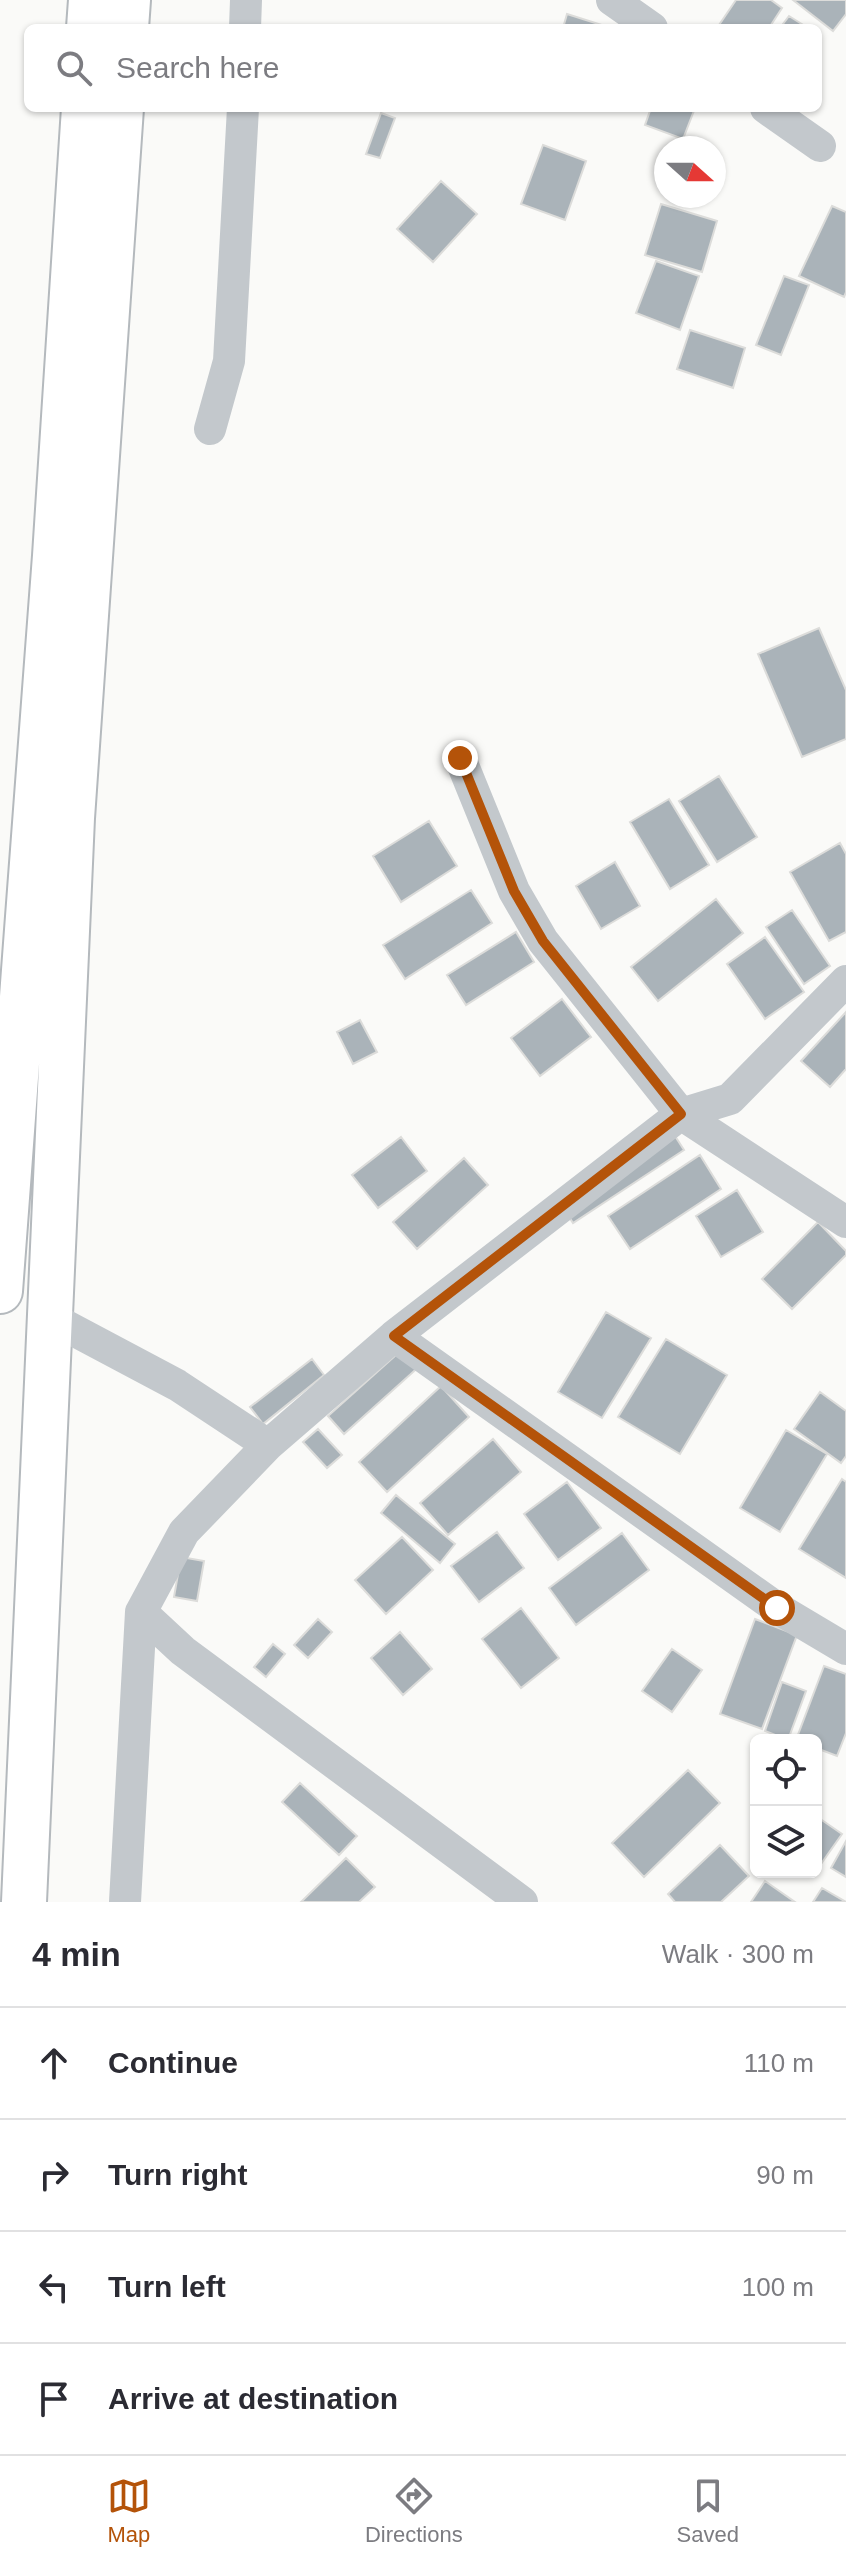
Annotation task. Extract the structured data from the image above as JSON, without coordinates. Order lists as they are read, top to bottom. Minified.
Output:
{"north":"right","page":{"search":"Search here","heading":["4 min","Walk · 300 m"],"list":[["Continue","110 m"],["Turn right","90 m"],["Turn left","100 m"],"Arrive at destination"],"nav":["Map","Directions","Saved"]}}
